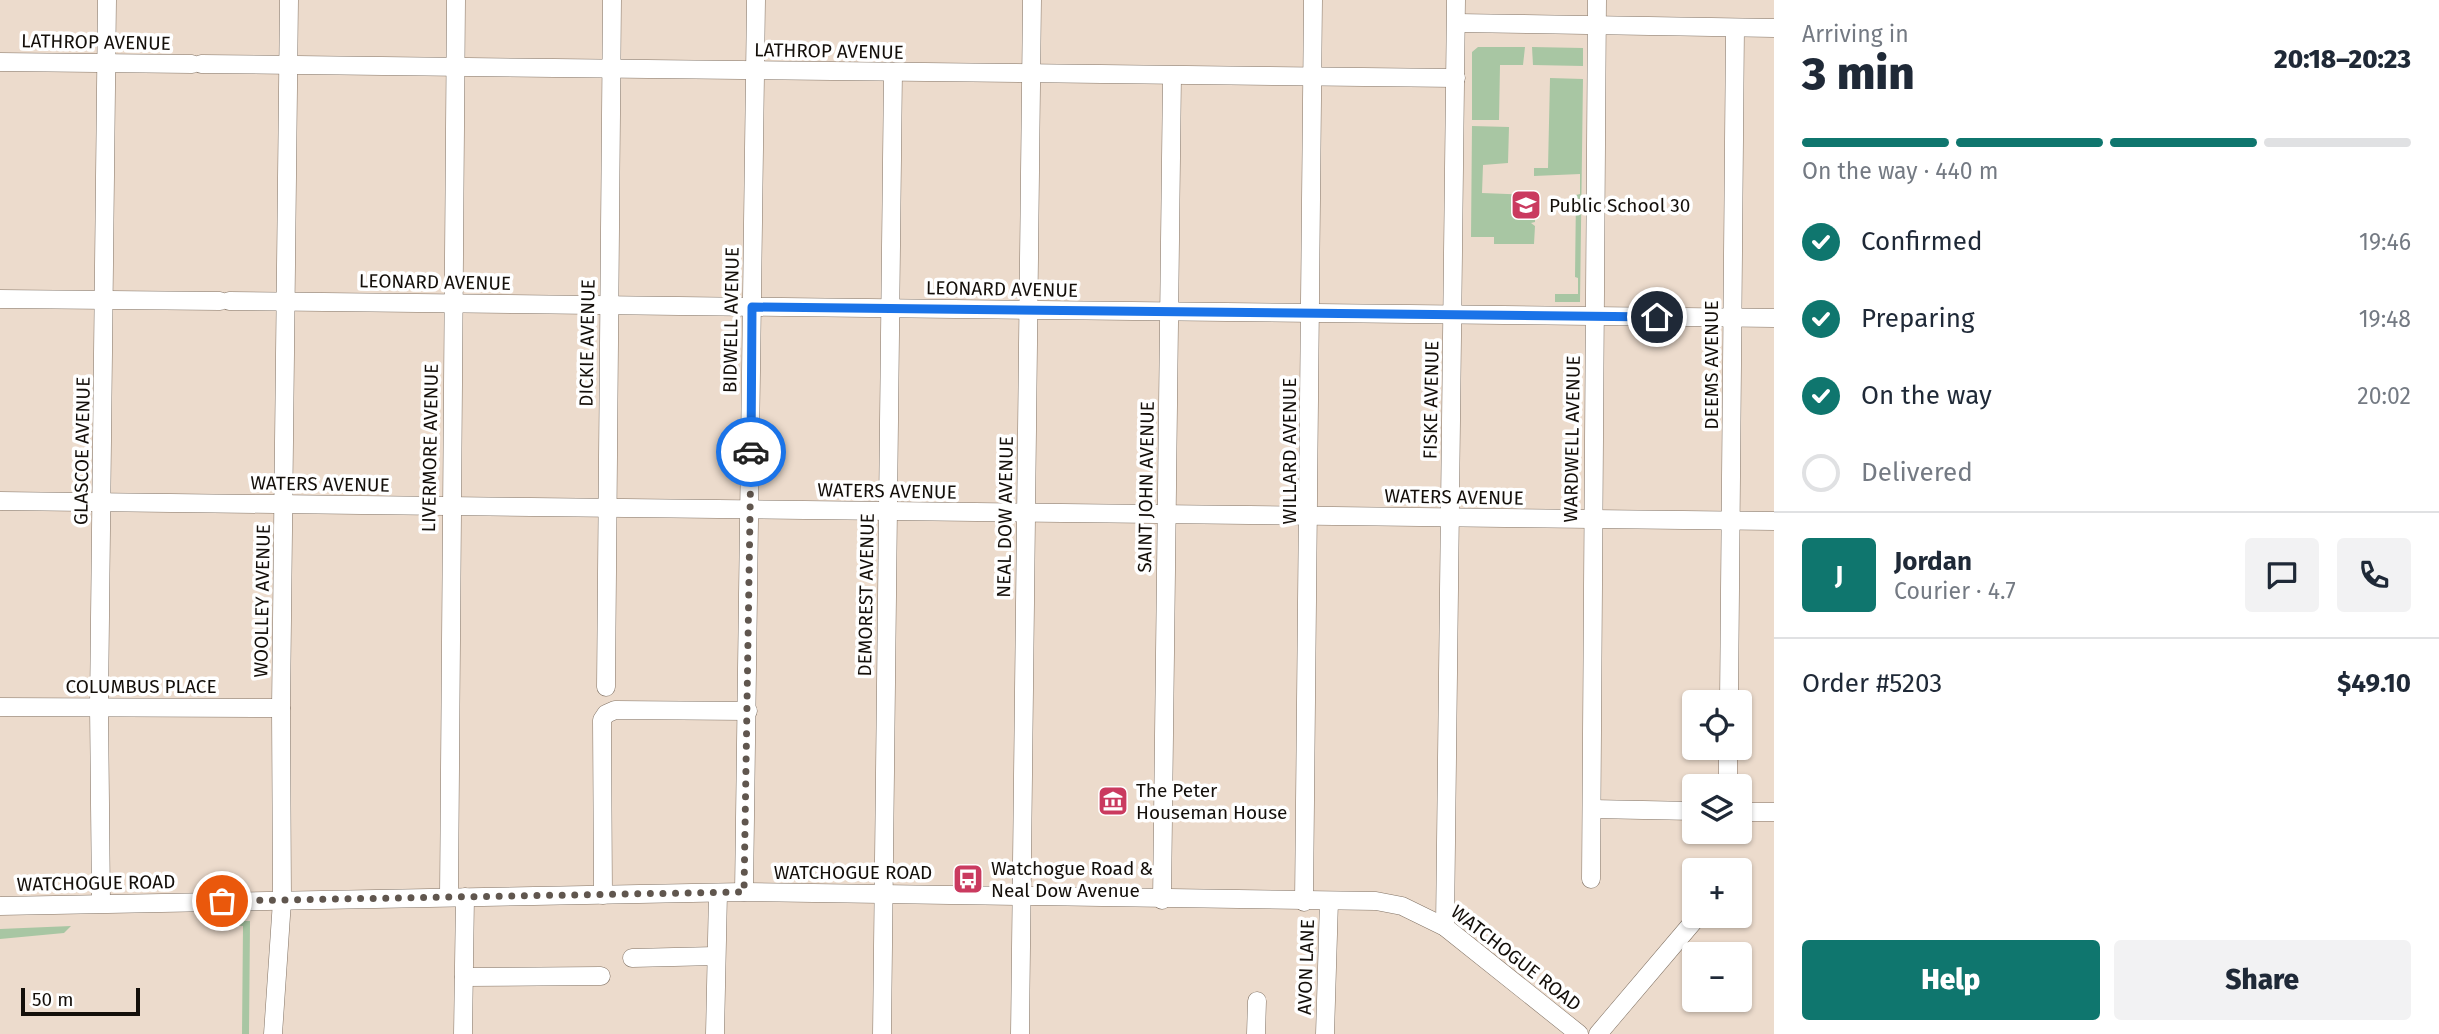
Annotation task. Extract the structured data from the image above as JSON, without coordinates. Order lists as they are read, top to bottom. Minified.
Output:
{"streets":{"street":["LATHROP AVENUE","LEONARD AVENUE","BIDWELL AVENUE","DICKIE AVENUE","DEEMS AVENUE","FISKE AVENUE","WARDWELL AVENUE","LIVERMORE AVENUE","GLASCOE AVENUE","WILLARD AVENUE","WATERS AVENUE","SAINT JOHN AVENUE","NEAL DOW AVENUE","DEMOREST AVENUE","WOOLLEY AVENUE","COLUMBUS PLACE","WATCHOGUE ROAD","AVON LANE"]},"crossings":[["LATHROP AVENUE","BIDWELL AVENUE"],["LATHROP AVENUE","DICKIE AVENUE"],["LATHROP AVENUE","FISKE AVENUE"],["LATHROP AVENUE","LIVERMORE AVENUE"],["LATHROP AVENUE","GLASCOE AVENUE"],["LATHROP AVENUE","WILLARD AVENUE"],["LATHROP AVENUE","SAINT JOHN AVENUE"],["LATHROP AVENUE","NEAL DOW AVENUE"],["LATHROP AVENUE","DEMOREST AVENUE"],["LATHROP AVENUE","WOOLLEY AVENUE"],["LEONARD AVENUE","BIDWELL AVENUE"],["LEONARD AVENUE","DICKIE AVENUE"],["LEONARD AVENUE","DEEMS AVENUE"],["LEONARD AVENUE","FISKE AVENUE"],["LEONARD AVENUE","WARDWELL AVENUE"],["LEONARD AVENUE","LIVERMORE AVENUE"],["LEONARD AVENUE","GLASCOE AVENUE"],["LEONARD AVENUE","WILLARD AVENUE"],["LEONARD AVENUE","SAINT JOHN AVENUE"],["LEONARD AVENUE","NEAL DOW AVENUE"],["LEONARD AVENUE","DEMOREST AVENUE"],["LEONARD AVENUE","WOOLLEY AVENUE"],["BIDWELL AVENUE","WATERS AVENUE"],["BIDWELL AVENUE","WATCHOGUE ROAD"],["DICKIE AVENUE","WATERS AVENUE"],["DEEMS AVENUE","WATERS AVENUE"],["FISKE AVENUE","WATERS AVENUE"],["FISKE AVENUE","WATCHOGUE ROAD"],["WARDWELL AVENUE","WATERS AVENUE"],["LIVERMORE AVENUE","WATERS AVENUE"],["LIVERMORE AVENUE","WATCHOGUE ROAD"],["GLASCOE AVENUE","WATERS AVENUE"],["GLASCOE AVENUE","COLUMBUS PLACE"],["GLASCOE AVENUE","WATCHOGUE ROAD"],["WILLARD AVENUE","WATERS AVENUE"],["WILLARD AVENUE","WATCHOGUE ROAD"],["WATERS AVENUE","SAINT JOHN AVENUE"],["WATERS AVENUE","NEAL DOW AVENUE"],["WATERS AVENUE","DEMOREST AVENUE"],["WATERS AVENUE","WOOLLEY AVENUE"],["SAINT JOHN AVENUE","WATCHOGUE ROAD"],["NEAL DOW AVENUE","WATCHOGUE ROAD"],["DEMOREST AVENUE","WATCHOGUE ROAD"],["WOOLLEY AVENUE","COLUMBUS PLACE"],["WOOLLEY AVENUE","WATCHOGUE ROAD"],["WATCHOGUE ROAD","AVON LANE"]],"places":{"school or university":["Public School 30"],"museum":["The Peter Houseman House"],"bus stop":["Watchogue Road & Neal Dow Avenue"]},"scale_bar":"50 m","page":{"heading":["3 min","Arriving in","20:18–20:23"],"panel":["Jordan","Courier · 4.7","Order #5203","$49.10"],"bar":"On the way · 440 m","list":[["Confirmed","19:46"],["Preparing","19:48"],["On the way","20:02"],"Delivered"],"round":"J","map_buttons":["+","−"],"buttons":["Help","Share"],"scale":"50 m"}}
